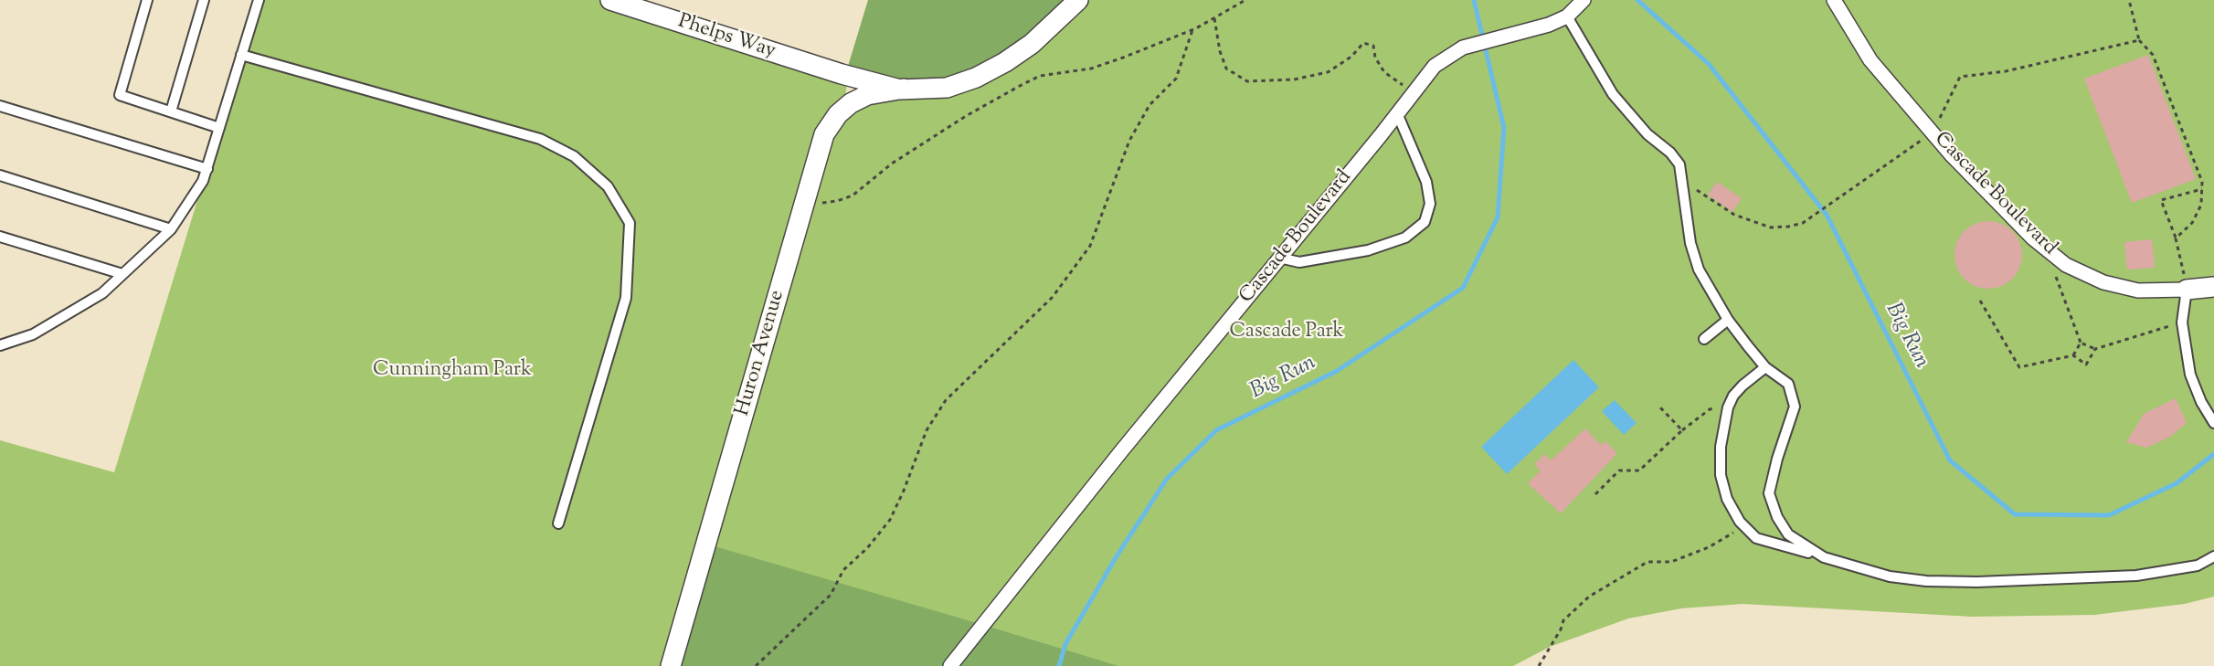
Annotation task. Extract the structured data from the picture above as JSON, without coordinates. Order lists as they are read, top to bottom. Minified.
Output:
{"streets":{"street":["Phelps Way","Cascade Boulevard","Huron Avenue"]},"crossings":[["Phelps Way","Huron Avenue"]],"water":["Big Run"],"parks":["Cascade Park","Cunningham Park"]}
